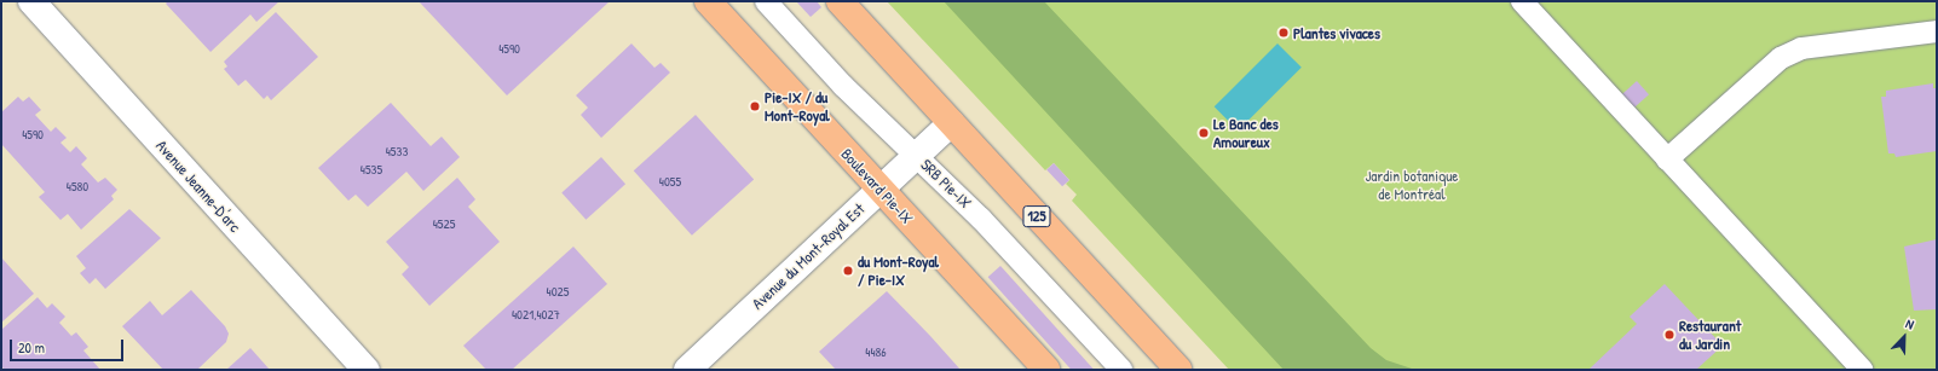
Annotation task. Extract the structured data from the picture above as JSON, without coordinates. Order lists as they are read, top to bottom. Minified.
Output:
{"streets":{"main road":["Boulevard Pie-IX","125"],"street":["Avenue Jeanne-D'arc","Avenue du Mont-Royal Est"],"lane":["SRB Pie-IX"]},"crossings":[["SRB Pie-IX","Avenue du Mont-Royal Est"],["Boulevard Pie-IX","Avenue du Mont-Royal Est"],["125","Avenue du Mont-Royal Est"]],"parks":["Jardin botanique de Montréal"],"places":["Plantes vivaces","Pie-IX / du Mont-Royal","Le Banc des Amoureux","du Mont-Royal / Pie-IX","Restaurant du Jardin"],"house_numbers":["4590","4590","4533","4535","4055","4580","4525","4025","4021,4027","4486"],"scale_bar":"20 m","north":"top right"}
